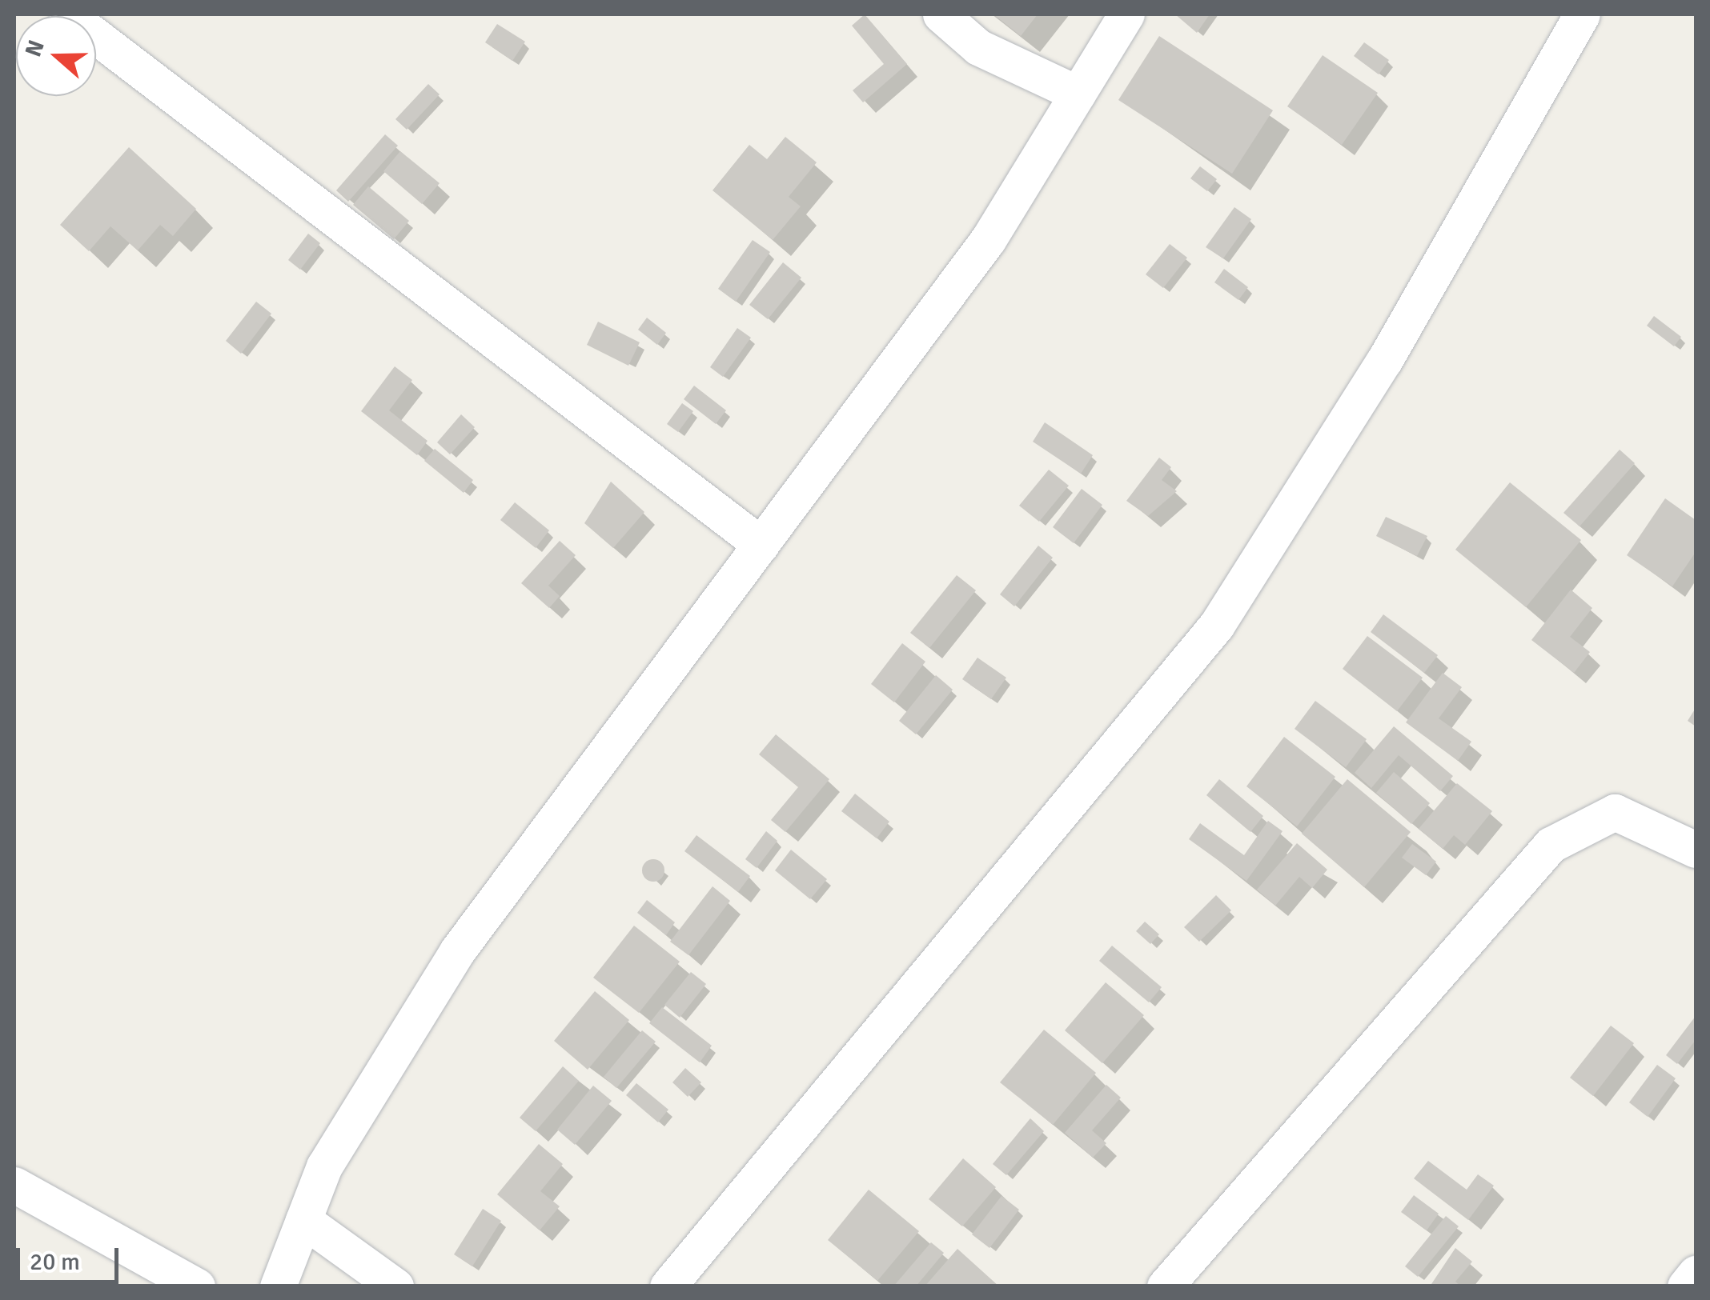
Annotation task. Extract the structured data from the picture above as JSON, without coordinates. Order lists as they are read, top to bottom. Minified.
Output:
{"scale_bar":"20 m","north":"left"}
